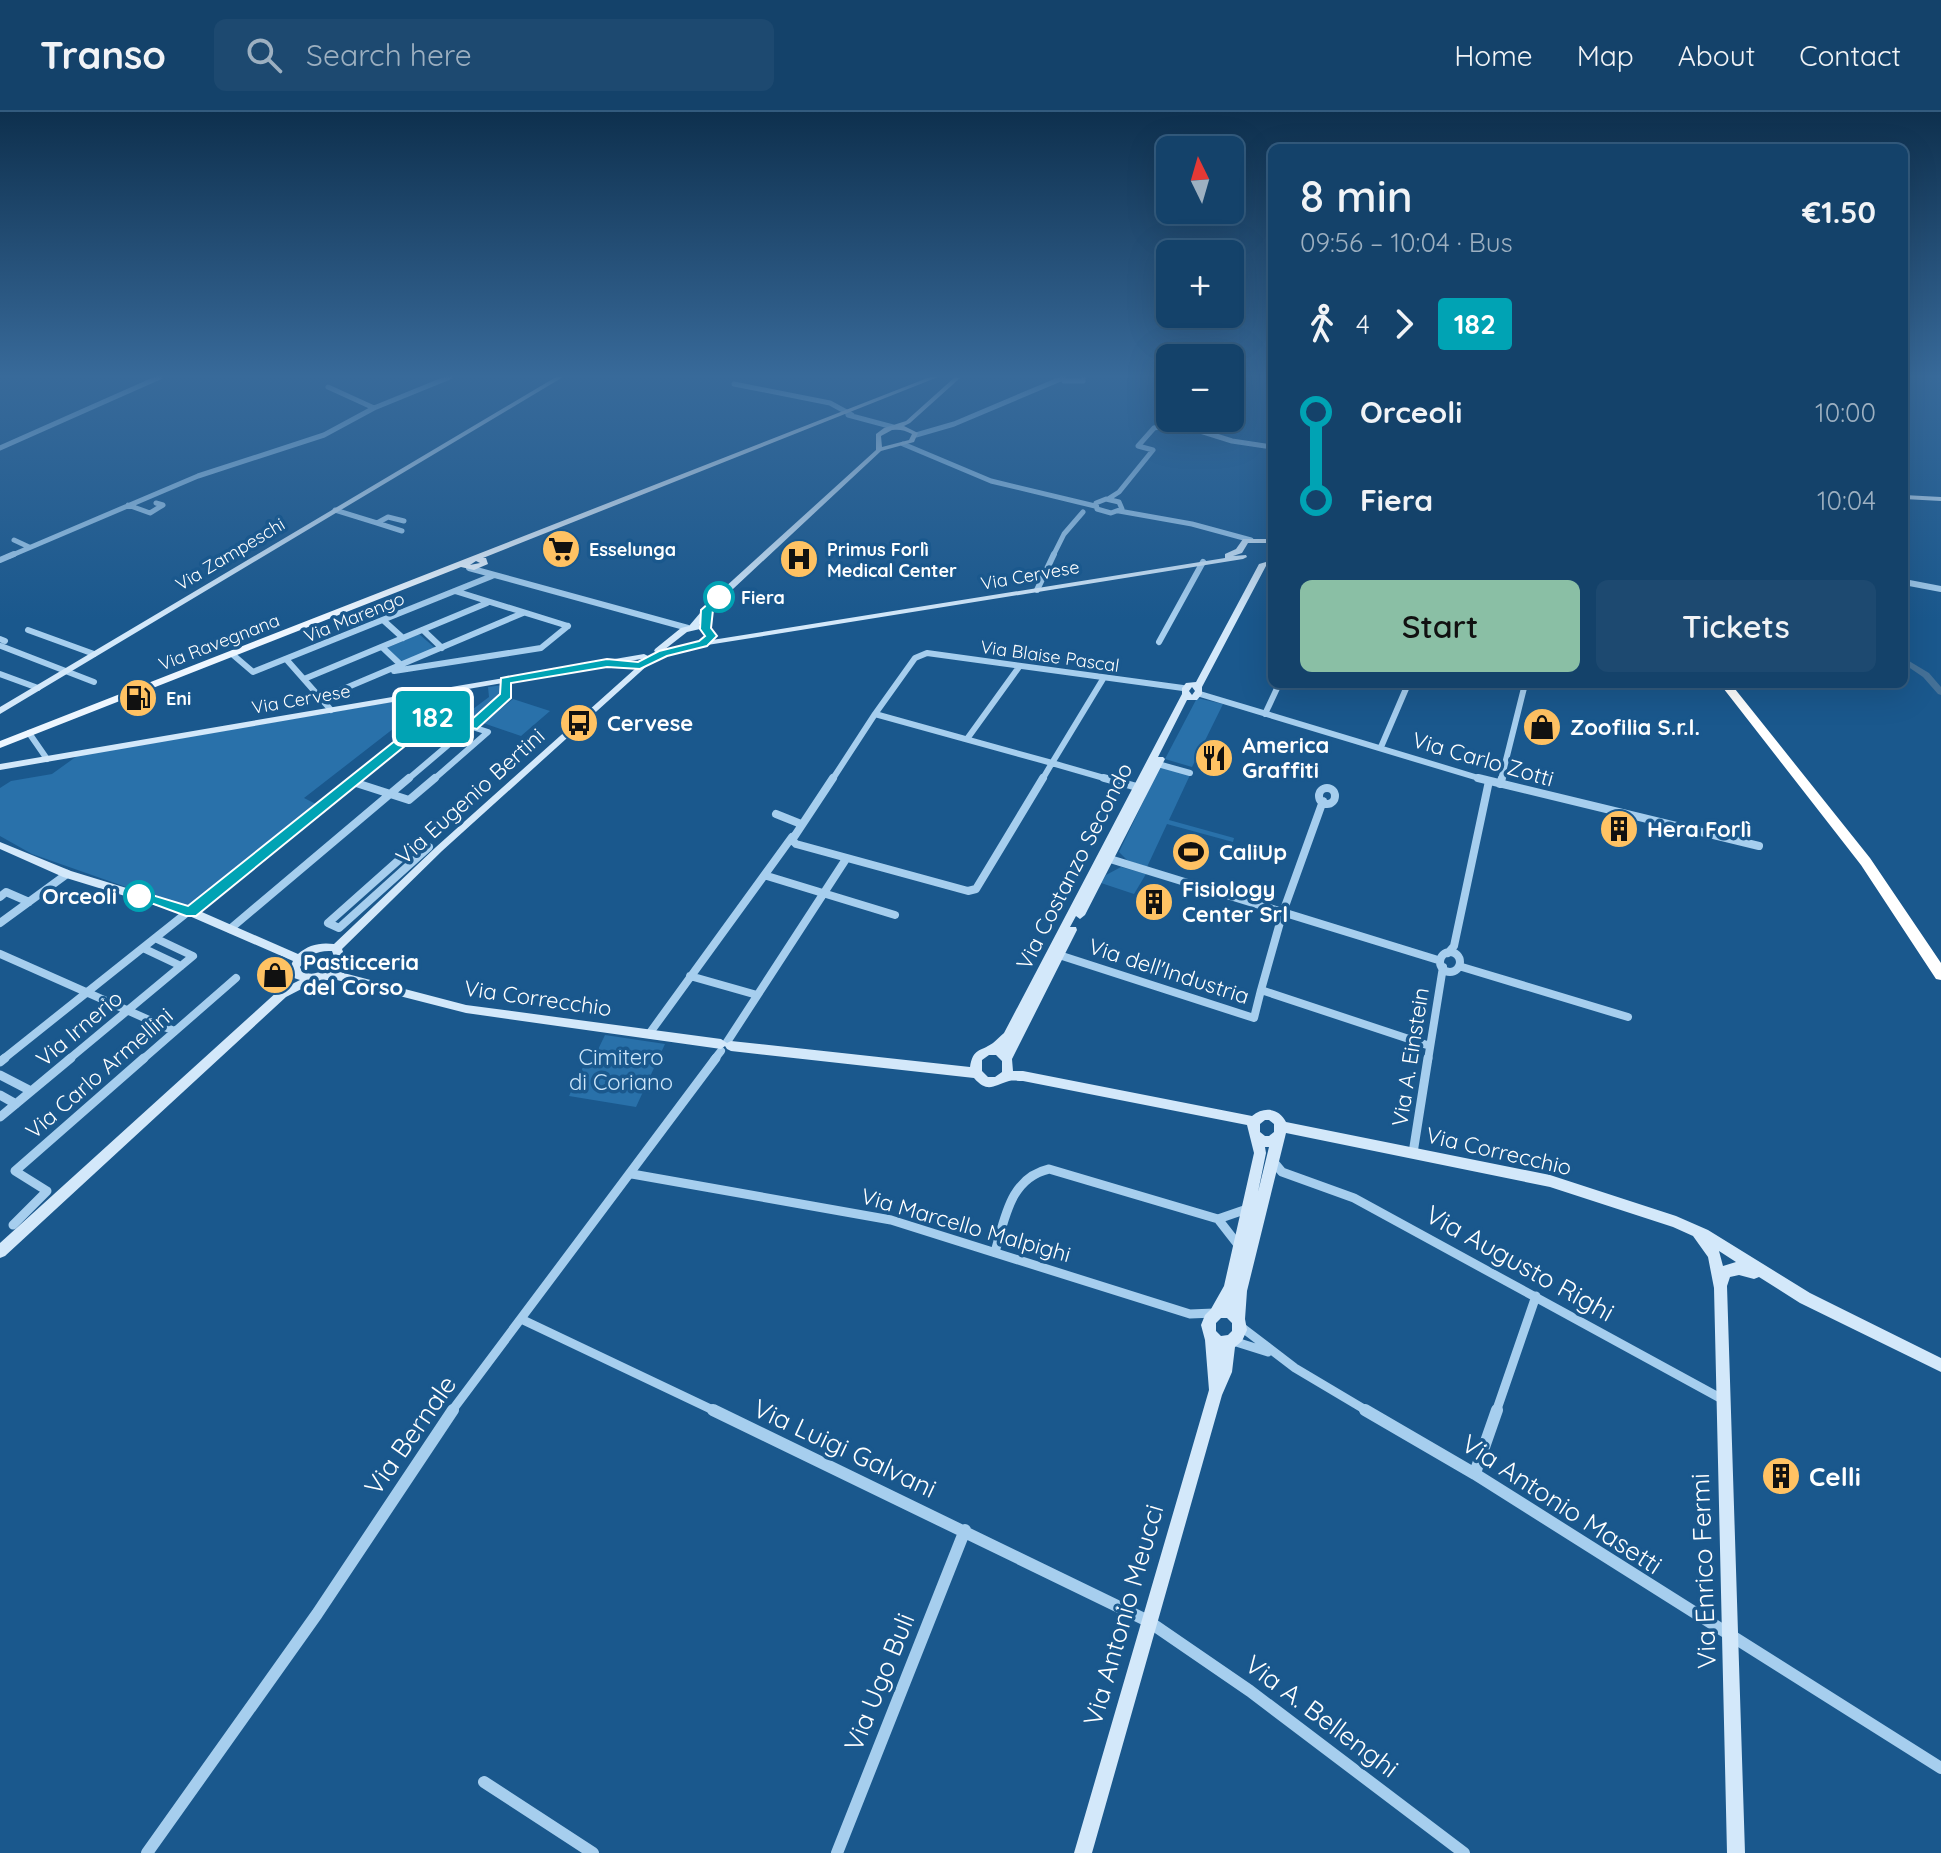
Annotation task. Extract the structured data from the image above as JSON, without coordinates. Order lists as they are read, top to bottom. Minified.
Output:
{"streets":{"main road":["Via Ravegnana"],"street":["Via Zampeschi","Via Cervese","Via Marengo","Via Blaise Pascal","Via Carlo Zotti","Via Eugenio Bertini","Via Costanzo Secondo","Via dell'Industria","Via Correcchio","Via Irnerio","Via A. Einstein","Via Carlo Armellini","Via Marcello Malpighi","Via Augusto Righi","Via Bernale","Via Luigi Galvani","Via Antonio Masetti","Via Enrico Fermi","Via Antonio Meucci","Via Ugo Buli","Via A. Bellenghi"]},"crossings":[["Via Cervese","Via Eugenio Bertini"],["Via Cervese","Via Costanzo Secondo"],["Via Marengo","Via Ravegnana"],["Via Blaise Pascal","Via Carlo Zotti"],["Via Blaise Pascal","Via Costanzo Secondo"],["Via Carlo Zotti","Via Costanzo Secondo"],["Via Costanzo Secondo","Via dell'Industria"],["Via Costanzo Secondo","Via Correcchio"],["Via dell'Industria","Via A. Einstein"],["Via Correcchio","Via A. Einstein"],["Via Correcchio","Via Bernale"],["Via Correcchio","Via Enrico Fermi"],["Via Marcello Malpighi","Via Bernale"],["Via Marcello Malpighi","Via Antonio Masetti"],["Via Marcello Malpighi","Via Antonio Meucci"],["Via Augusto Righi","Via Enrico Fermi"],["Via Bernale","Via Luigi Galvani"],["Via Luigi Galvani","Via Antonio Meucci"],["Via Luigi Galvani","Via Ugo Buli"],["Via Luigi Galvani","Via A. Bellenghi"],["Via Antonio Masetti","Via Enrico Fermi"],["Via Antonio Masetti","Via Antonio Meucci"],["Via Antonio Meucci","Via A. Bellenghi"]],"parks":["Cimitero di Coriano"],"places":{"supermarket":["Esselunga"],"hospital":["Primus Forlì Medical Center"],"other":["Fiera","Orceoli"],"fuel station":["Eni"],"bus stop":["Cervese"],"shop":["Zoofilia S.r.l.","Pasticceria del Corso"],"restaurant":["America Graffiti"],"building":["Hera Forlì","Fisiology Center Srl","Celli"],"sports":["CaliUp"]},"lines":["bus line 182"],"north":"top","page":{"header":"Transo","search":"Search here","nav":["Home","Map","About","Contact"],"on_map":"182","map_buttons":["+","−"],"heading":["8 min","09:56 – 10:04 · Bus","€1.50"],"legs":["4","182"],"list":[{"name":"Orceoli","value":"10:00"},{"name":"Fiera","value":"10:04"}],"buttons":["Start","Tickets"]}}
